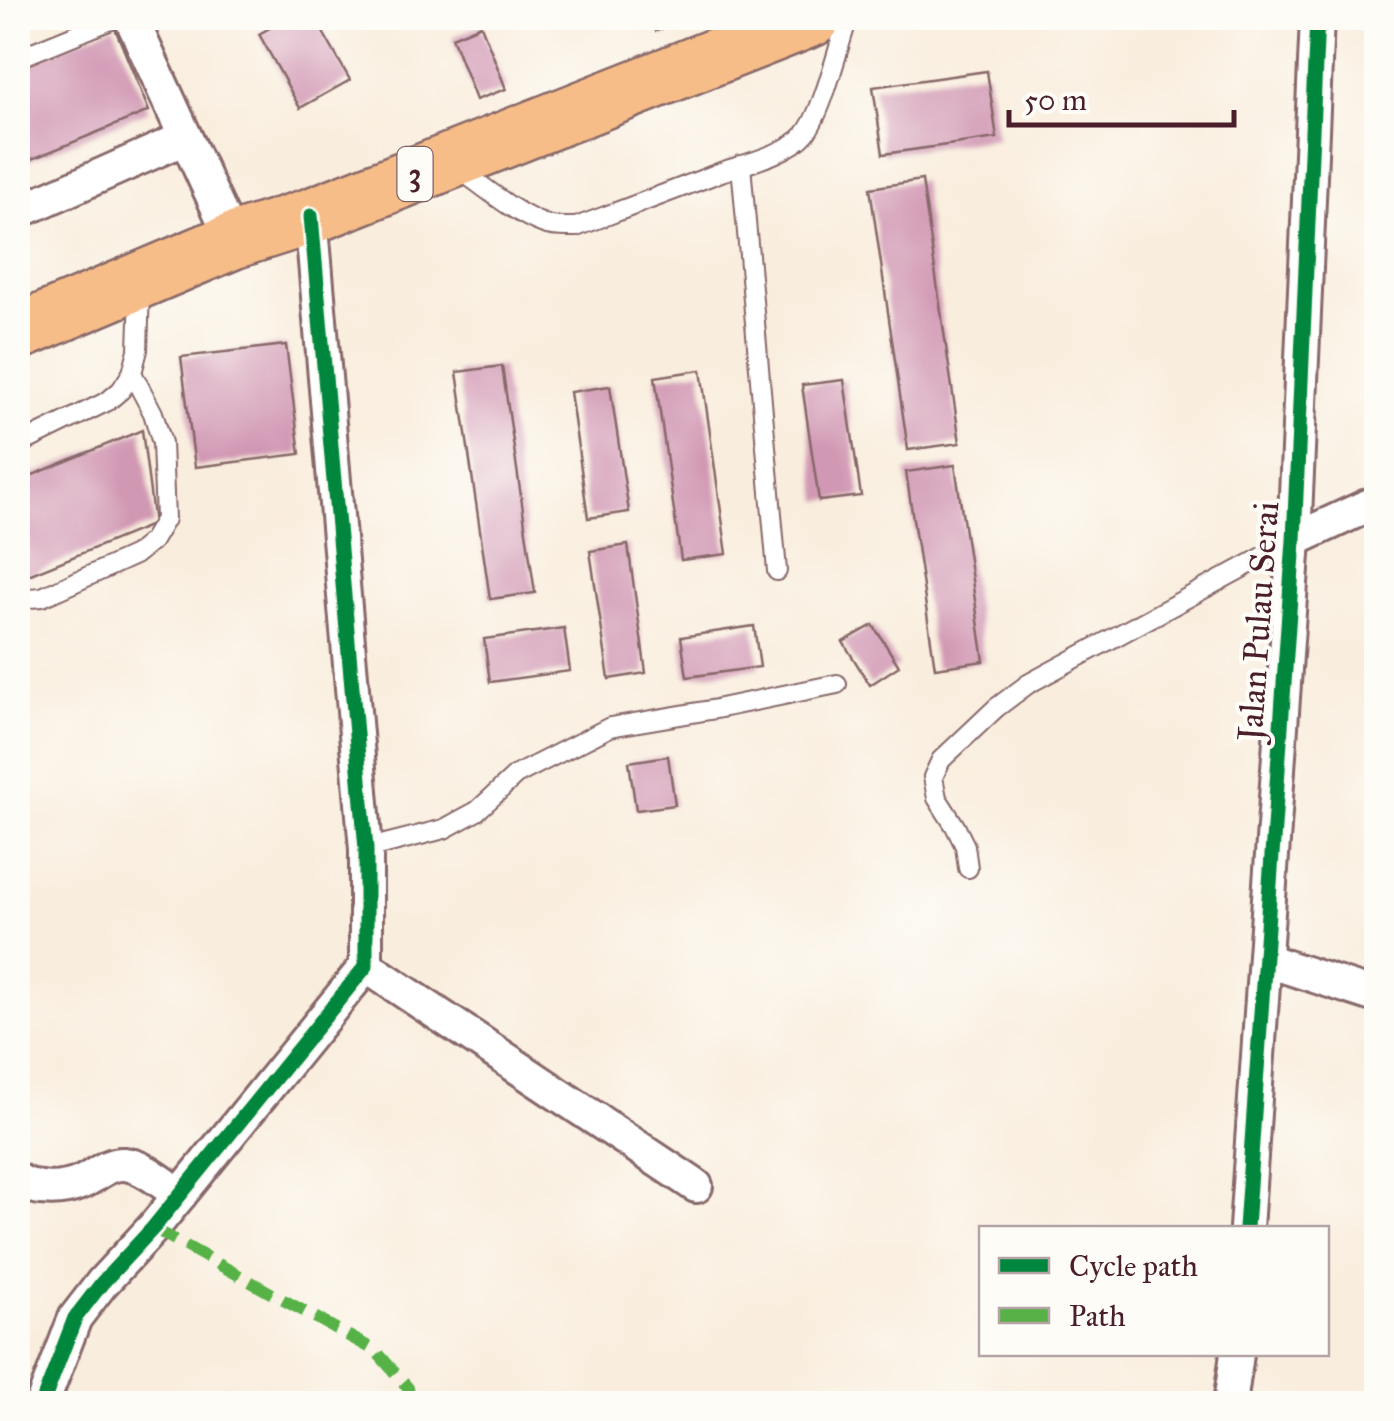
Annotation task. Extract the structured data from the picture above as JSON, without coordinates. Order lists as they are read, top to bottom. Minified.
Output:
{"streets":{"highway":["3"],"street":["Jalan Pulau Serai"]},"legend":["Cycle path","Path"],"scale_bar":"50 m"}
